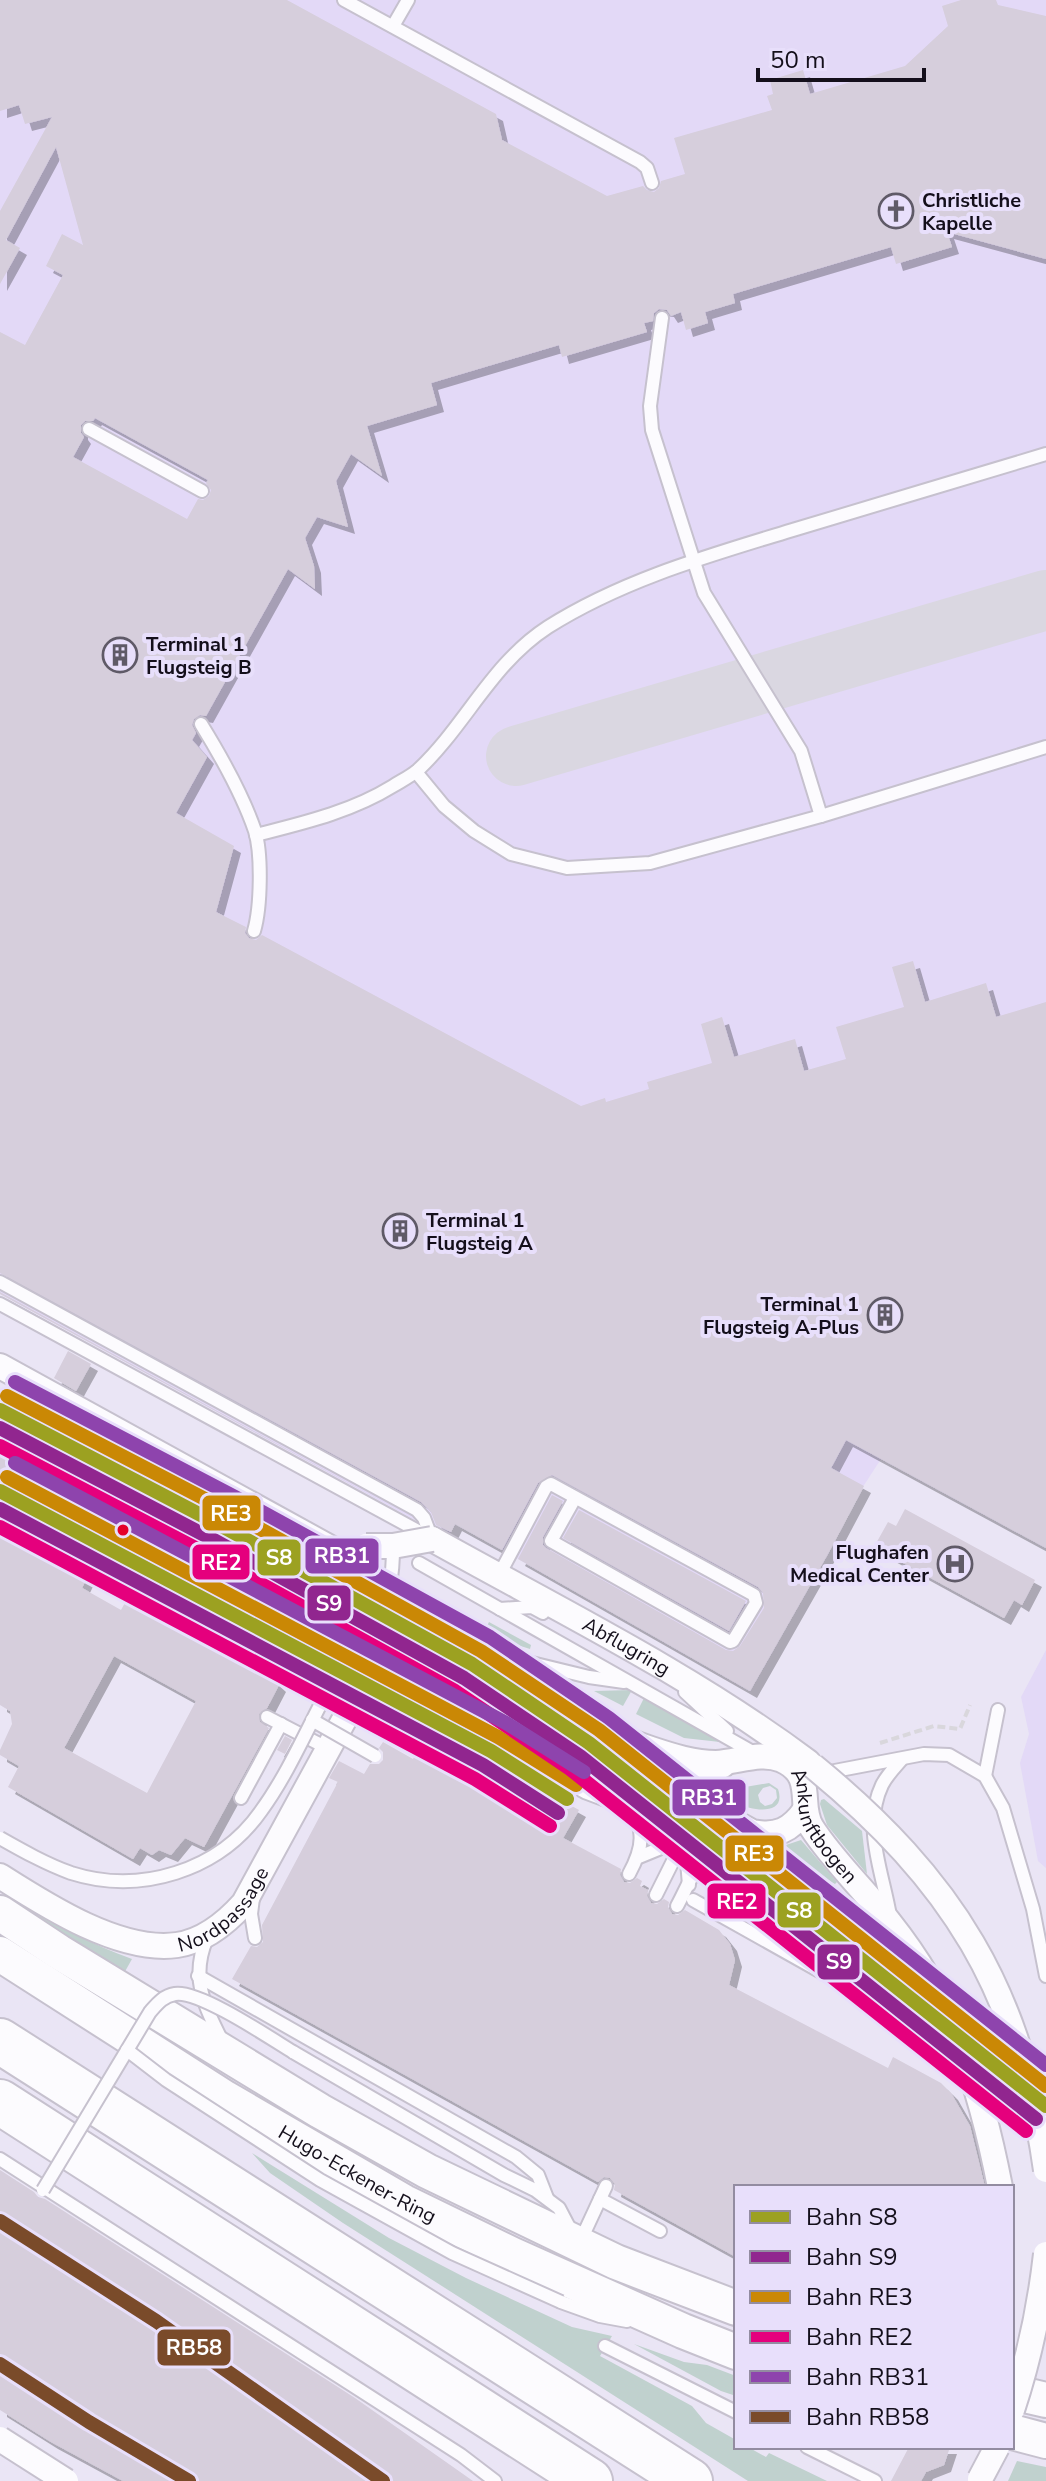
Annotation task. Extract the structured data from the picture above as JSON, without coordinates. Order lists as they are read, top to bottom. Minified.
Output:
{"streets":{"street":["Abflugring","Ankunftbogen","Nordpassage","Hugo-Eckener-Ring"]},"places":{"church":["Christliche Kapelle"],"building":["Terminal 1 Flugsteig B","Terminal 1 Flugsteig A","Terminal 1 Flugsteig A-Plus"],"hospital":["Flughafen Medical Center"]},"lines":["rail line RB31","rail line RE3","rail line S8","rail line S9","rail line RE2","rail line RB58"],"legend":["Bahn S8","Bahn S9","Bahn RE3","Bahn RE2","Bahn RB31","Bahn RB58"],"scale_bar":"50 m"}
